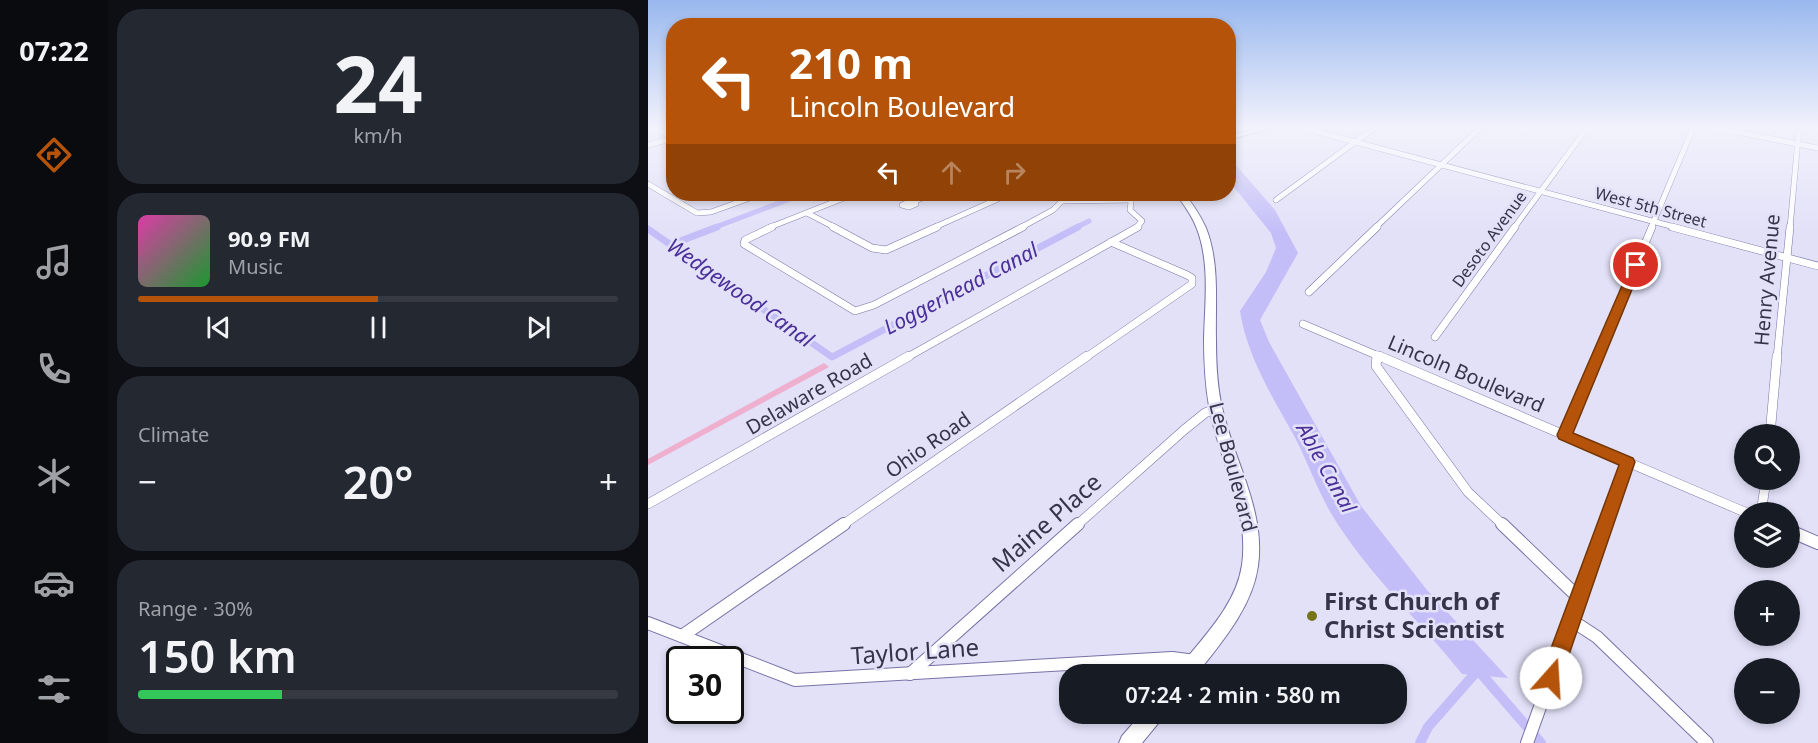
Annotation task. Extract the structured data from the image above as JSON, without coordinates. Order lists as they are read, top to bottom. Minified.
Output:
{"streets":{"main road":["Lee Boulevard"],"street":["West 5th Street","Desoto Avenue","Henry Avenue","Lincoln Boulevard","Delaware Road","Ohio Road","Maine Place","Taylor Lane"]},"crossings":[["West 5th Street","Desoto Avenue"],["West 5th Street","Henry Avenue"],["Delaware Road","Ohio Road"],["Ohio Road","Taylor Lane"],["Lee Boulevard","Maine Place"],["Lee Boulevard","Taylor Lane"],["Maine Place","Taylor Lane"]],"water":["Loggerhead Canal","Wedgewood Canal","Able Canal"],"places":["First Church of Christ Scientist"],"page":{"tabs":"07:22","tile":[["24","km/h"],"Climate",["Range · 30%","150 km"]],"turn":["210 m","Lincoln Boulevard"],"song":["90.9 FM","Music"],"map_buttons":["+","−"],"heat":["−","20°","+"],"limit":"30","trip":"07:24 · 2 min · 580 m"}}
